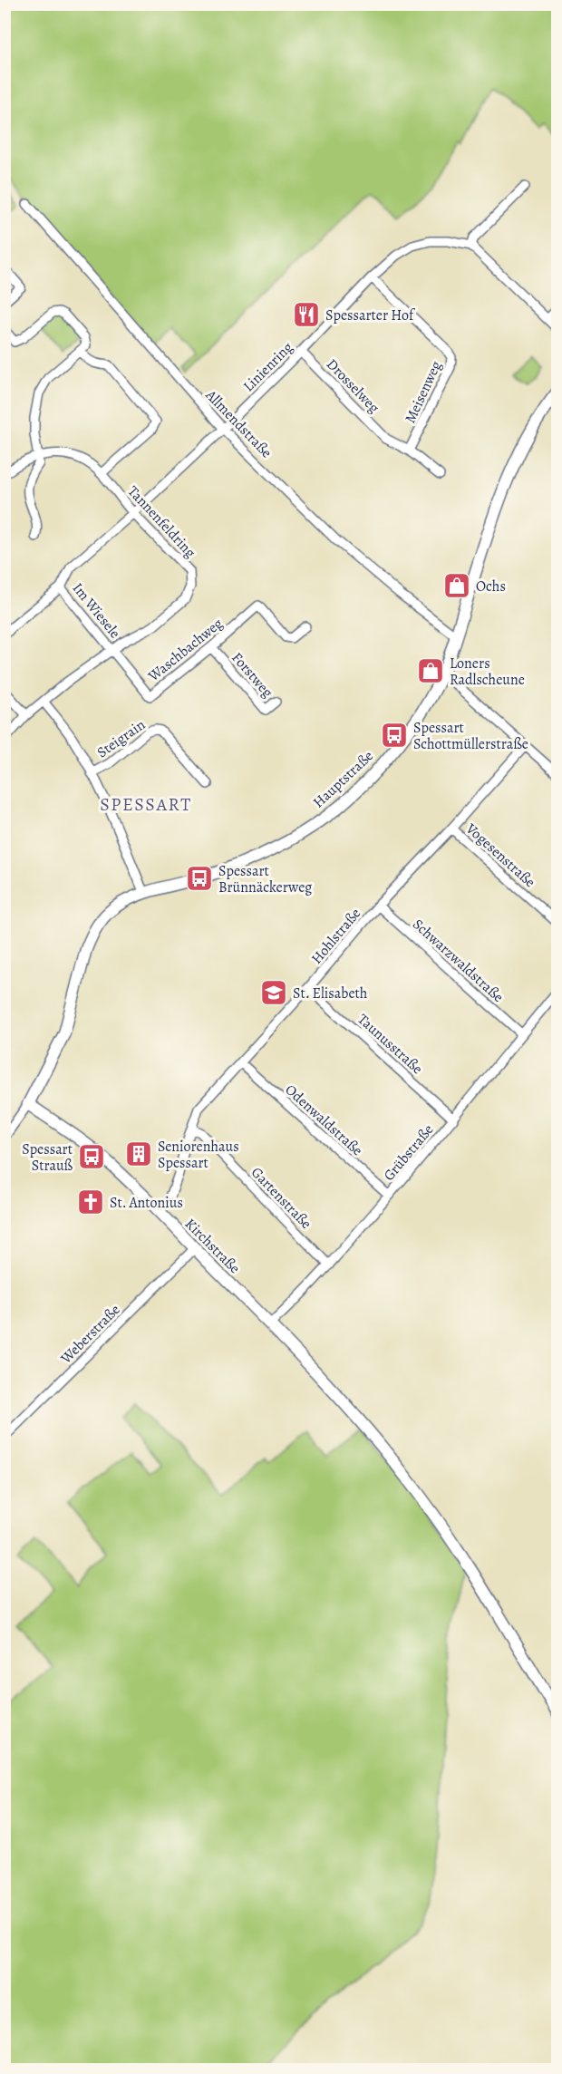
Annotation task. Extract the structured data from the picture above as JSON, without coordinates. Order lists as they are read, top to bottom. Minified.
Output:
{"streets":{"street":["Linienring","Drosselweg","Meisenweg","Allmendstraße","Tannenfeldring","Im Wiesele","Waschbachweg","Forstweg","Steigrain","Hauptstraße","Vogesenstraße","Hohlstraße","Schwarzwaldstraße","Taunusstraße","Odenwaldstraße","Grübstraße","Gartenstraße","Kirchstraße","Weberstraße"]},"crossings":[["Linienring","Drosselweg"],["Linienring","Meisenweg"],["Linienring","Allmendstraße"],["Linienring","Tannenfeldring"],["Linienring","Im Wiesele"],["Drosselweg","Meisenweg"],["Allmendstraße","Hauptstraße"],["Tannenfeldring","Im Wiesele"],["Tannenfeldring","Waschbachweg"],["Im Wiesele","Waschbachweg"],["Waschbachweg","Forstweg"],["Hauptstraße","Kirchstraße"],["Vogesenstraße","Hohlstraße"],["Hohlstraße","Schwarzwaldstraße"],["Hohlstraße","Taunusstraße"],["Hohlstraße","Odenwaldstraße"],["Hohlstraße","Gartenstraße"],["Hohlstraße","Kirchstraße"],["Schwarzwaldstraße","Grübstraße"],["Taunusstraße","Grübstraße"],["Odenwaldstraße","Grübstraße"],["Grübstraße","Gartenstraße"],["Grübstraße","Kirchstraße"],["Kirchstraße","Weberstraße"]],"districts":["SPESSART"],"places":{"restaurant":["Spessarter Hof"],"shop":["Ochs","Loners Radlscheune"],"bus stop":["Spessart Schottmüllerstraße","Spessart Brünnäckerweg","Spessart Strauß"],"school or university":["St. Elisabeth"],"building":["Seniorenhaus Spessart"],"church":["St. Antonius"]}}
